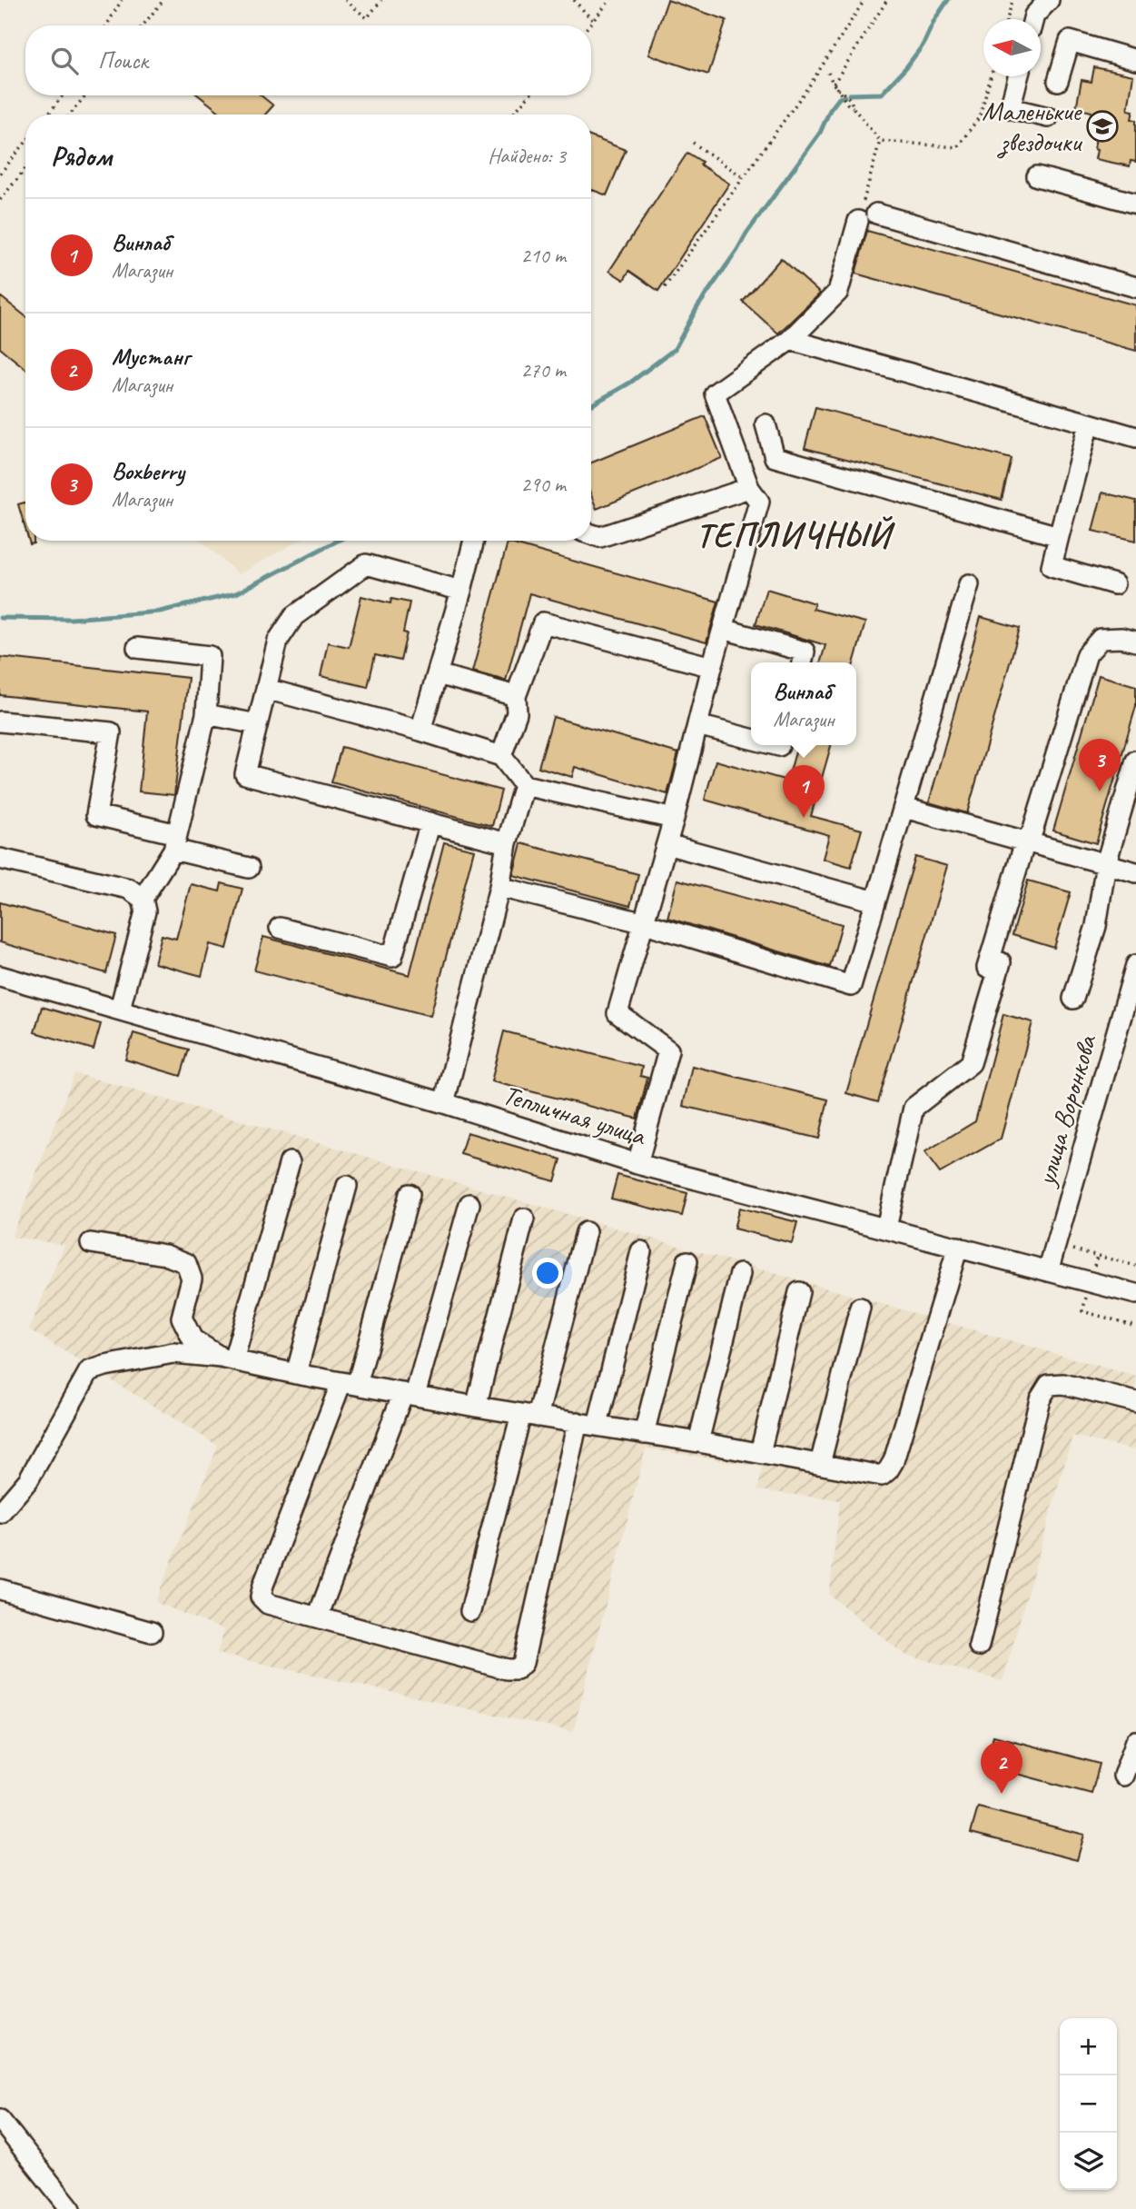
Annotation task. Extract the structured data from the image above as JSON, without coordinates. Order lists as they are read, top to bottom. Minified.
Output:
{"streets":{"street":["улица Воронкова","Тепличная улица"]},"crossings":[["улица Воронкова","Тепличная улица"]],"districts":["ТЕПЛИЧНЫЙ"],"places":{"school or university":["Маленькие звездочки"]},"north":"left","page":{"search":"Поиск","heading":["Рядом","Найдено: 3"],"list":[{"mark":"1","name":"Винлаб","note":"Магазин","value":"210 m"},{"mark":"2","name":"Мустанг","note":"Магазин","value":"270 m"},{"mark":"3","name":"Boxberry","note":"Магазин","value":"290 m"}],"popup":["Винлаб","Магазин"],"pins":["3","1","2"],"map_buttons":["+","−"]}}
